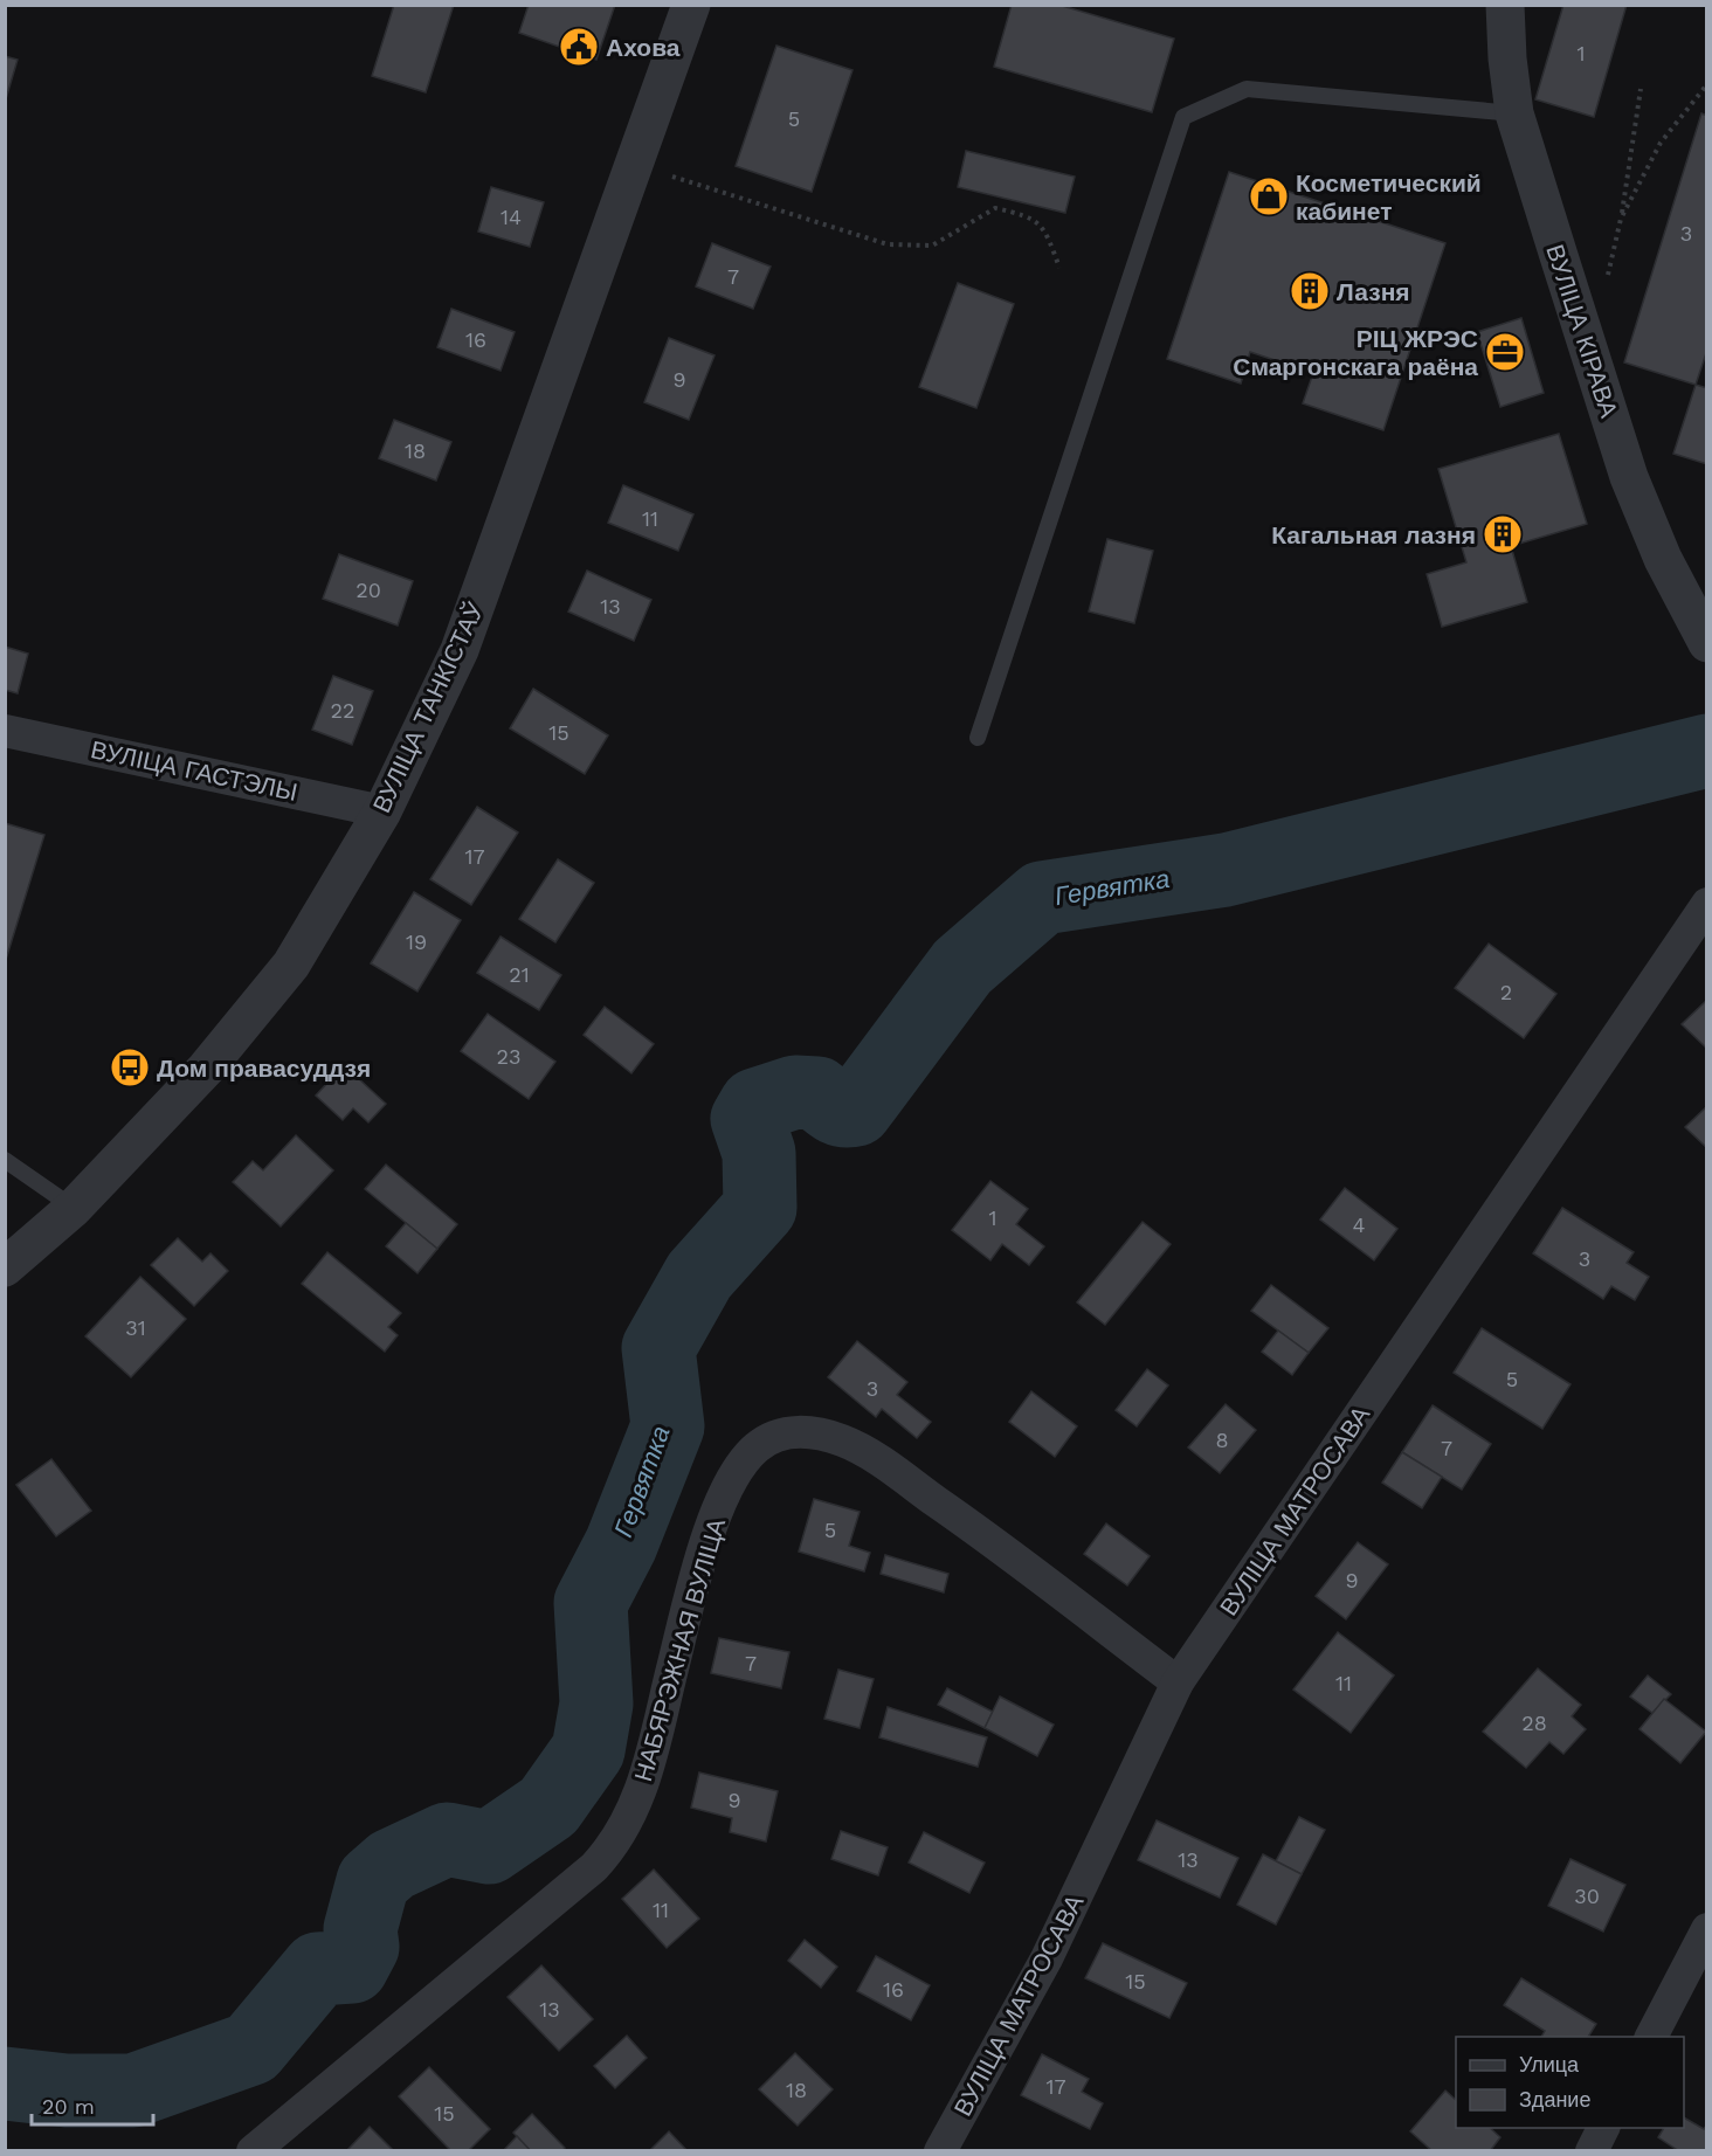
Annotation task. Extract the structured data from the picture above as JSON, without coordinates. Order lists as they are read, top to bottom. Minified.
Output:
{"streets":{"street":["ВУЛІЦА КІРАВА","ВУЛІЦА ТАНКІСТАЎ","ВУЛІЦА ГАСТЭЛЫ","ВУЛІЦА МАТРОСАВА","НАБЯРЭЖНАЯ ВУЛІЦА"]},"crossings":[["ВУЛІЦА ТАНКІСТАЎ","ВУЛІЦА ГАСТЭЛЫ"],["ВУЛІЦА МАТРОСАВА","НАБЯРЭЖНАЯ ВУЛІЦА"]],"water":["Гервятка"],"places":{"public building":["Ахова"],"shop":["Косметический кабинет"],"building":["Лазня","Кагальная лазня"],"office":["РІЦ ЖРЭС Смаргонскага раёна"],"bus stop":["Дом правасуддзя"]},"house_numbers":["1","5","14","3","7","16","9","18","11","20","13","22","15","17","19","21","2","23","1","4","3","31","5","3","8","7","5","9","7","11","28","9","13","30","11","15","16","13","17","18","15"],"legend":["Улица","Здание"],"scale_bar":"20 m"}
